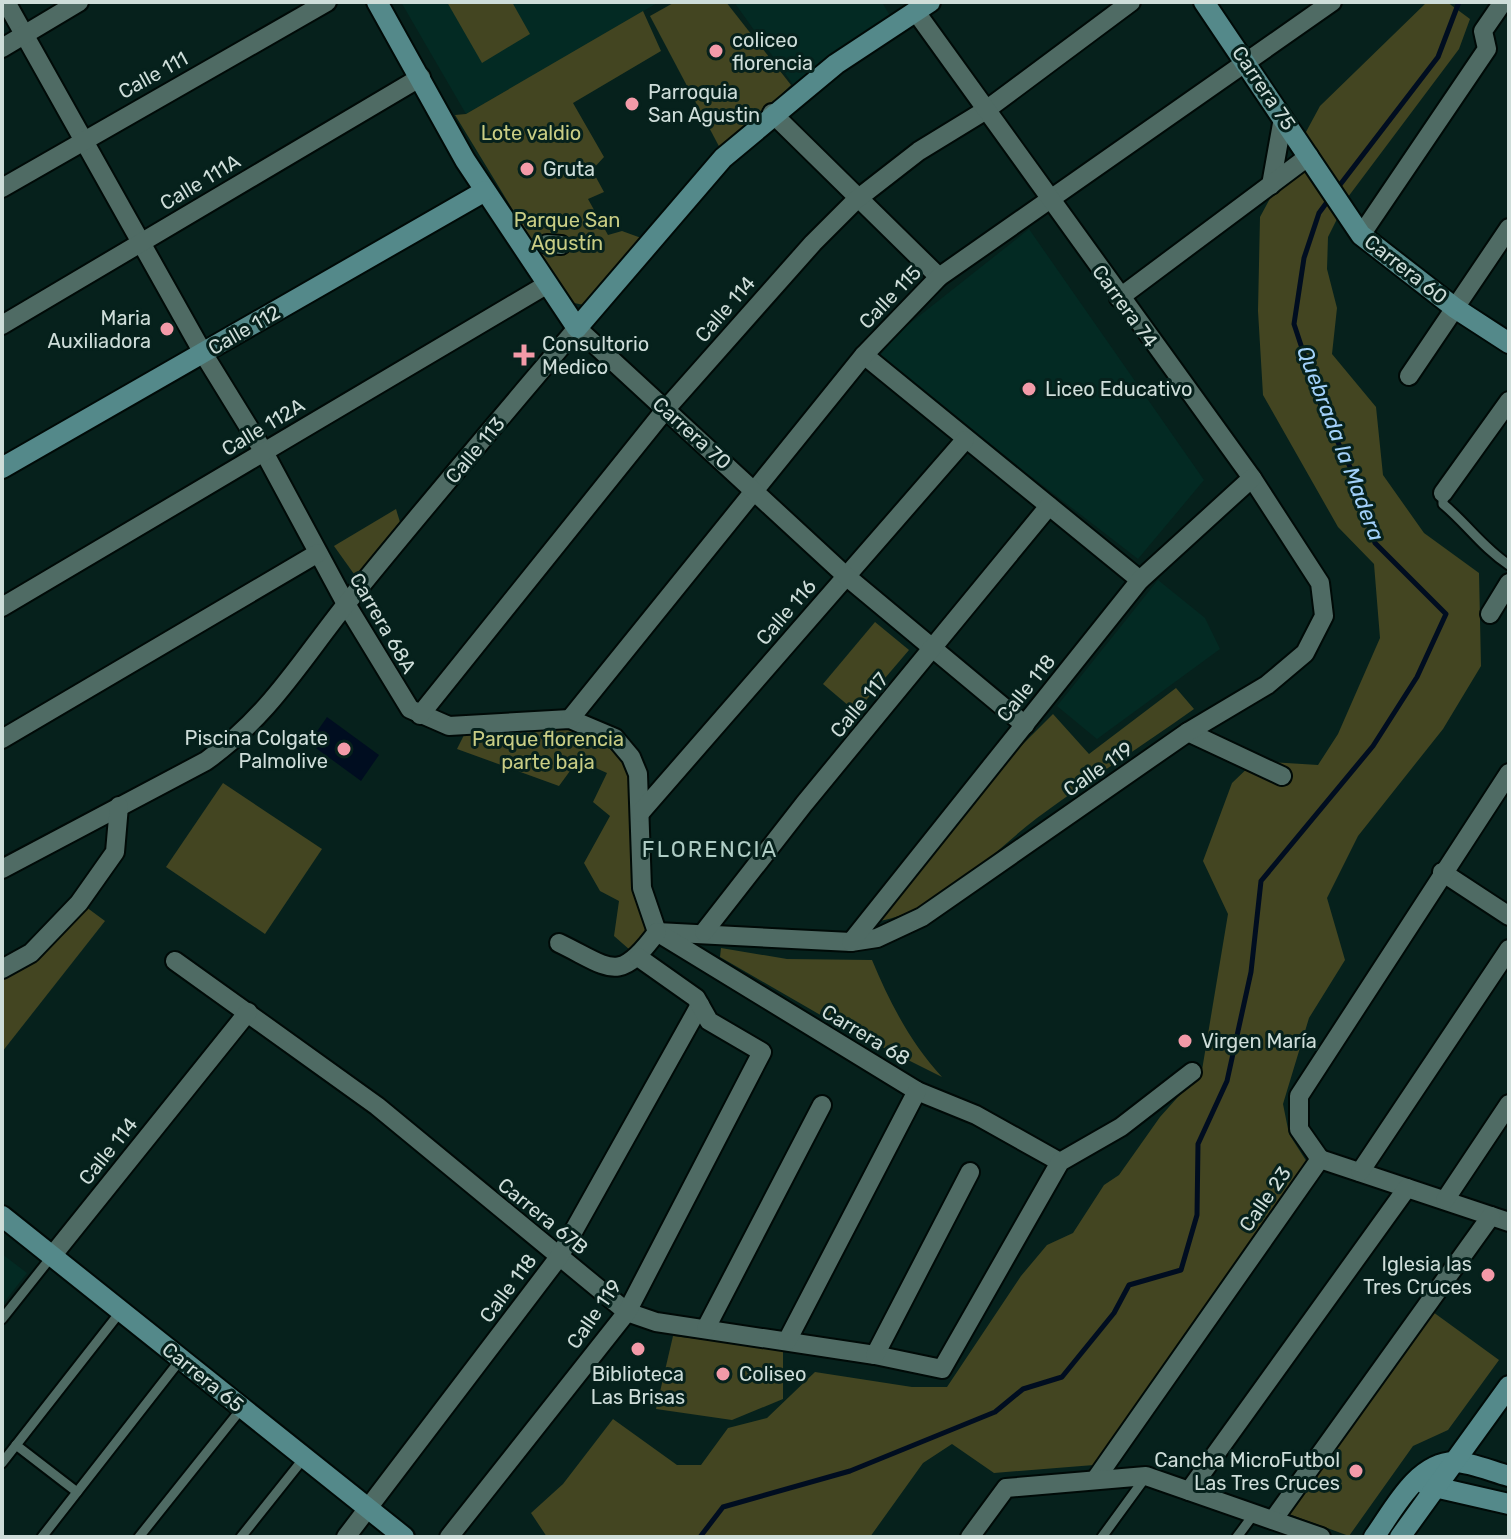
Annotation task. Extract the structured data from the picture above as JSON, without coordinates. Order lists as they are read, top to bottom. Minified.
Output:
{"streets":{"main road":["Carrera 75","Carrera 60","Calle 112","Carrera 70","Calle 113","Carrera 65"],"street":["Calle 111","Calle 111A","Calle 115","Carrera 74","Calle 114","Calle 112A","Calle 116","Carrera 68A","Calle 118","Calle 117","Calle 119","Carrera 68","Calle 23","Carrera 67B"]},"crossings":[["Calle 111","Carrera 68A"],["Carrera 75","Carrera 60"],["Carrera 75","Calle 115"],["Calle 111A","Carrera 70"],["Calle 111A","Carrera 68A"],["Calle 115","Carrera 74"],["Calle 115","Carrera 70"],["Calle 115","Carrera 68A"],["Carrera 74","Calle 114"],["Carrera 74","Calle 113"],["Carrera 74","Calle 118"],["Carrera 74","Calle 119"],["Calle 114","Carrera 70"],["Calle 114","Carrera 68A"],["Calle 114","Carrera 67B"],["Calle 114","Carrera 65"],["Calle 112","Carrera 70"],["Calle 112","Carrera 68A"],["Calle 112A","Carrera 70"],["Calle 112A","Carrera 68A"],["Carrera 70","Calle 113"],["Carrera 70","Calle 116"],["Carrera 70","Calle 118"],["Carrera 70","Calle 117"],["Calle 113","Carrera 68A"],["Calle 116","Carrera 68A"],["Carrera 68A","Carrera 68"],["Calle 118","Calle 119"],["Calle 118","Carrera 67B"],["Calle 118","Carrera 65"],["Calle 119","Carrera 67B"],["Carrera 68","Carrera 67B"]],"districts":["FLORENCIA"],"water":["Quebrada la Madera"],"parks":["Lote valdio","Parque San Agustín","Parque florencia parte baja"],"places":{"other":["coliceo florencia","Parroquia San Agustin","Gruta","Maria Auxiliadora","Liceo Educativo","Piscina Colgate Palmolive","Virgen María","Iglesia las Tres Cruces","Biblioteca Las Brisas","Coliseo","Cancha MicroFutbol Las Tres Cruces"],"health":["Consultorio Medico"]}}
